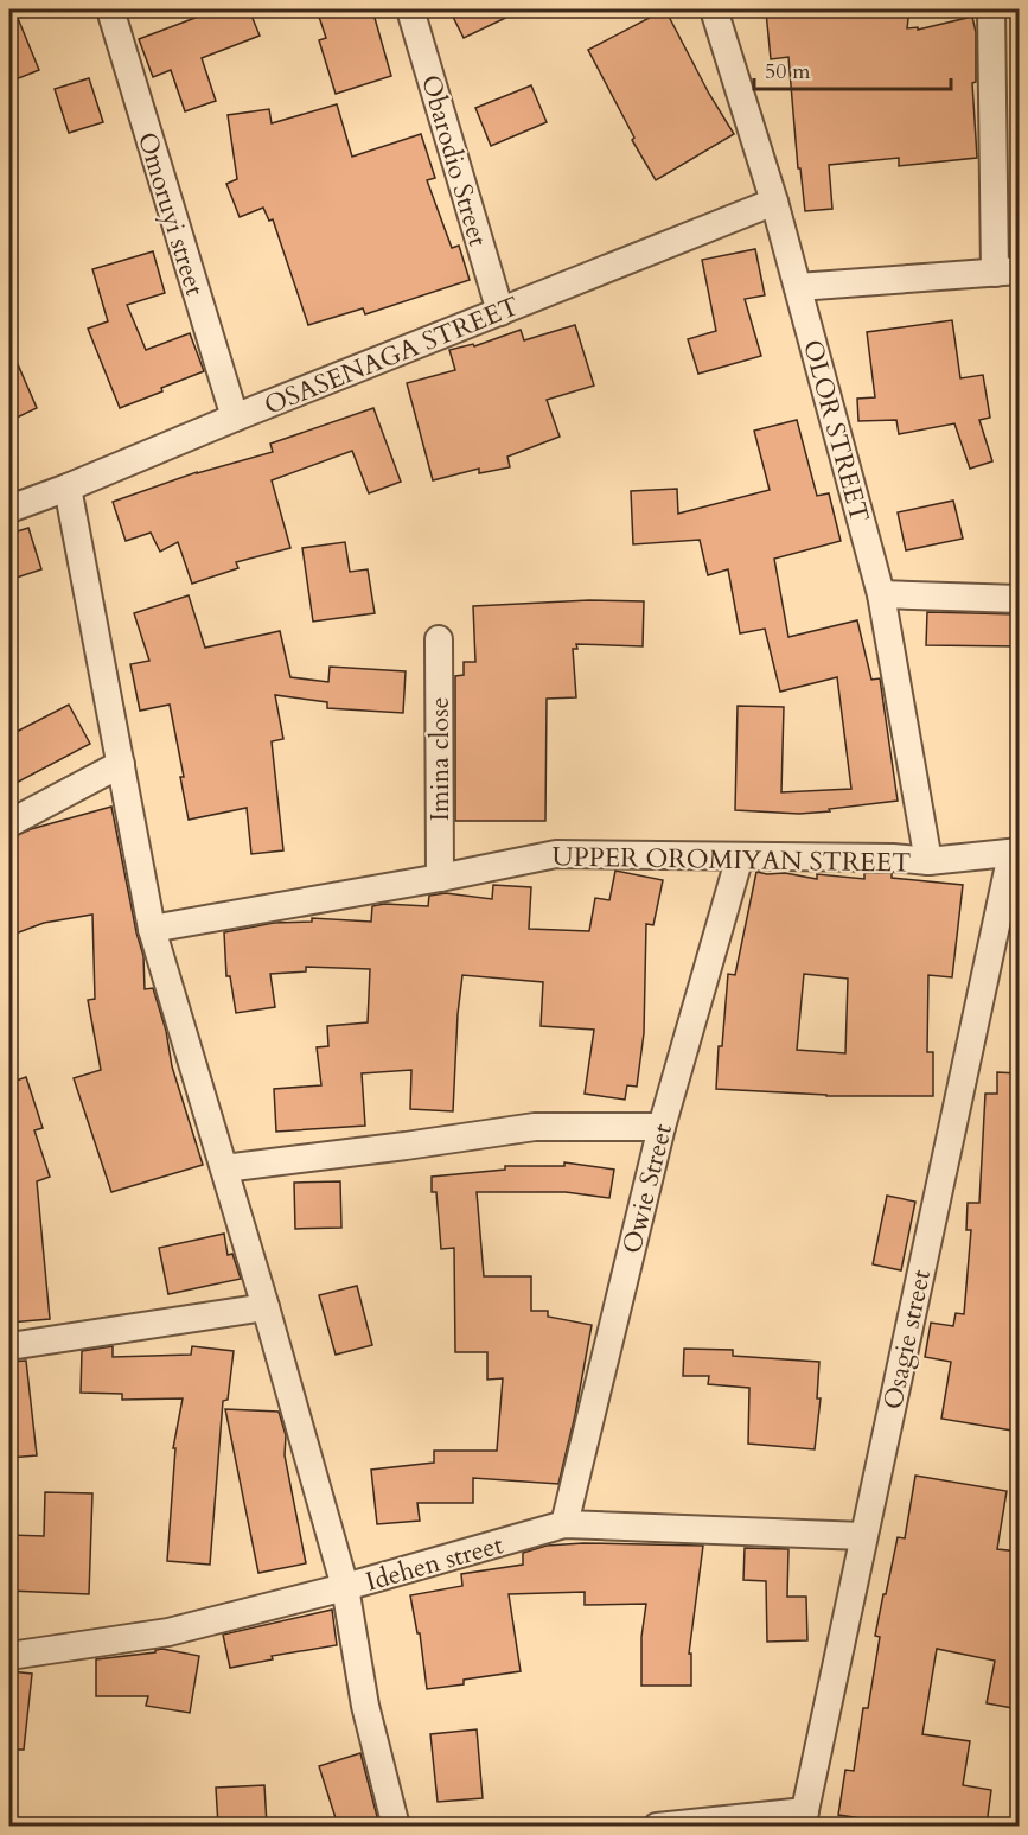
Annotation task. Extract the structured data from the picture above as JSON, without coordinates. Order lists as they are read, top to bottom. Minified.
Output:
{"streets":{"street":["Obarodio Street","Omoruyi street","OSASENAGA STREET","OLOR STREET","Imina close","UPPER OROMIYAN STREET","Owie Street","Osagie street","Idehen street"]},"crossings":[["Obarodio Street","OSASENAGA STREET"],["Omoruyi street","OSASENAGA STREET"],["OSASENAGA STREET","OLOR STREET"],["OLOR STREET","UPPER OROMIYAN STREET"],["Imina close","UPPER OROMIYAN STREET"],["UPPER OROMIYAN STREET","Owie Street"],["UPPER OROMIYAN STREET","Osagie street"],["Owie Street","Idehen street"],["Osagie street","Idehen street"]],"scale_bar":"50 m"}
